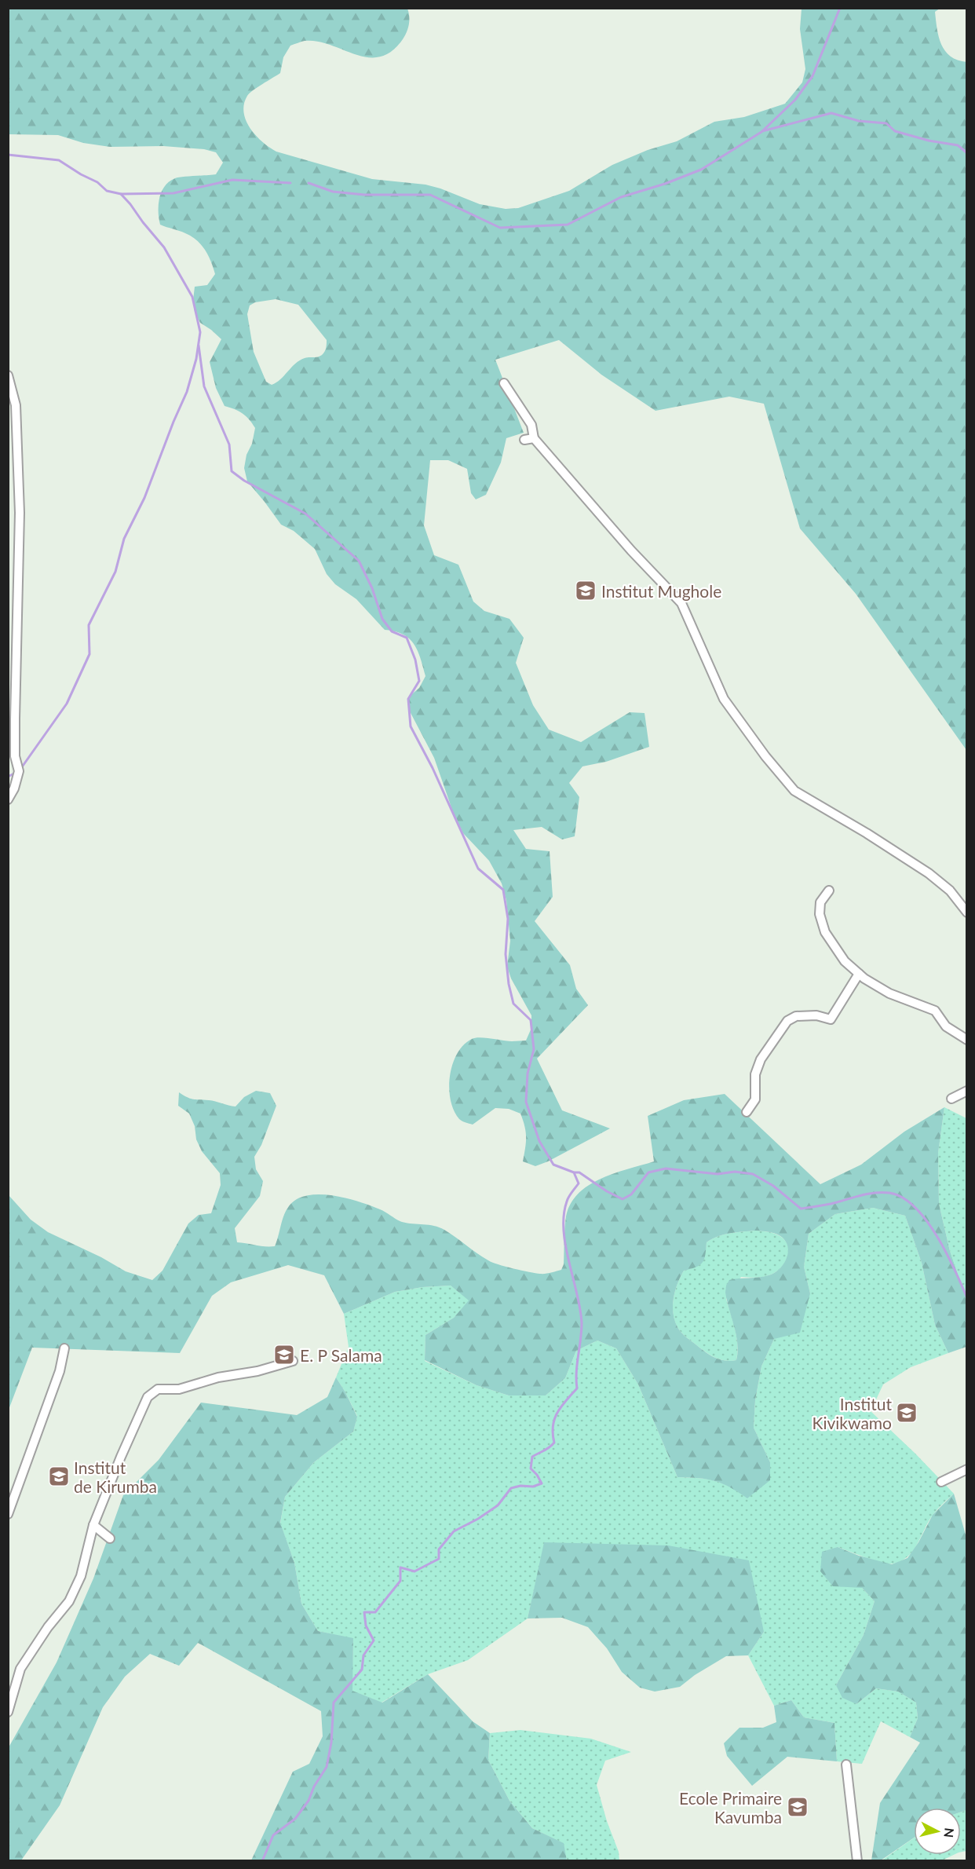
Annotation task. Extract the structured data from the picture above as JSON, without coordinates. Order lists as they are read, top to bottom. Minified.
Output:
{"places":{"school or university":["Institut Mughole","E. P Salama","Institut Kivikwamo","Institut de Kirumba","Ecole Primaire Kavumba"]},"north":"right"}
